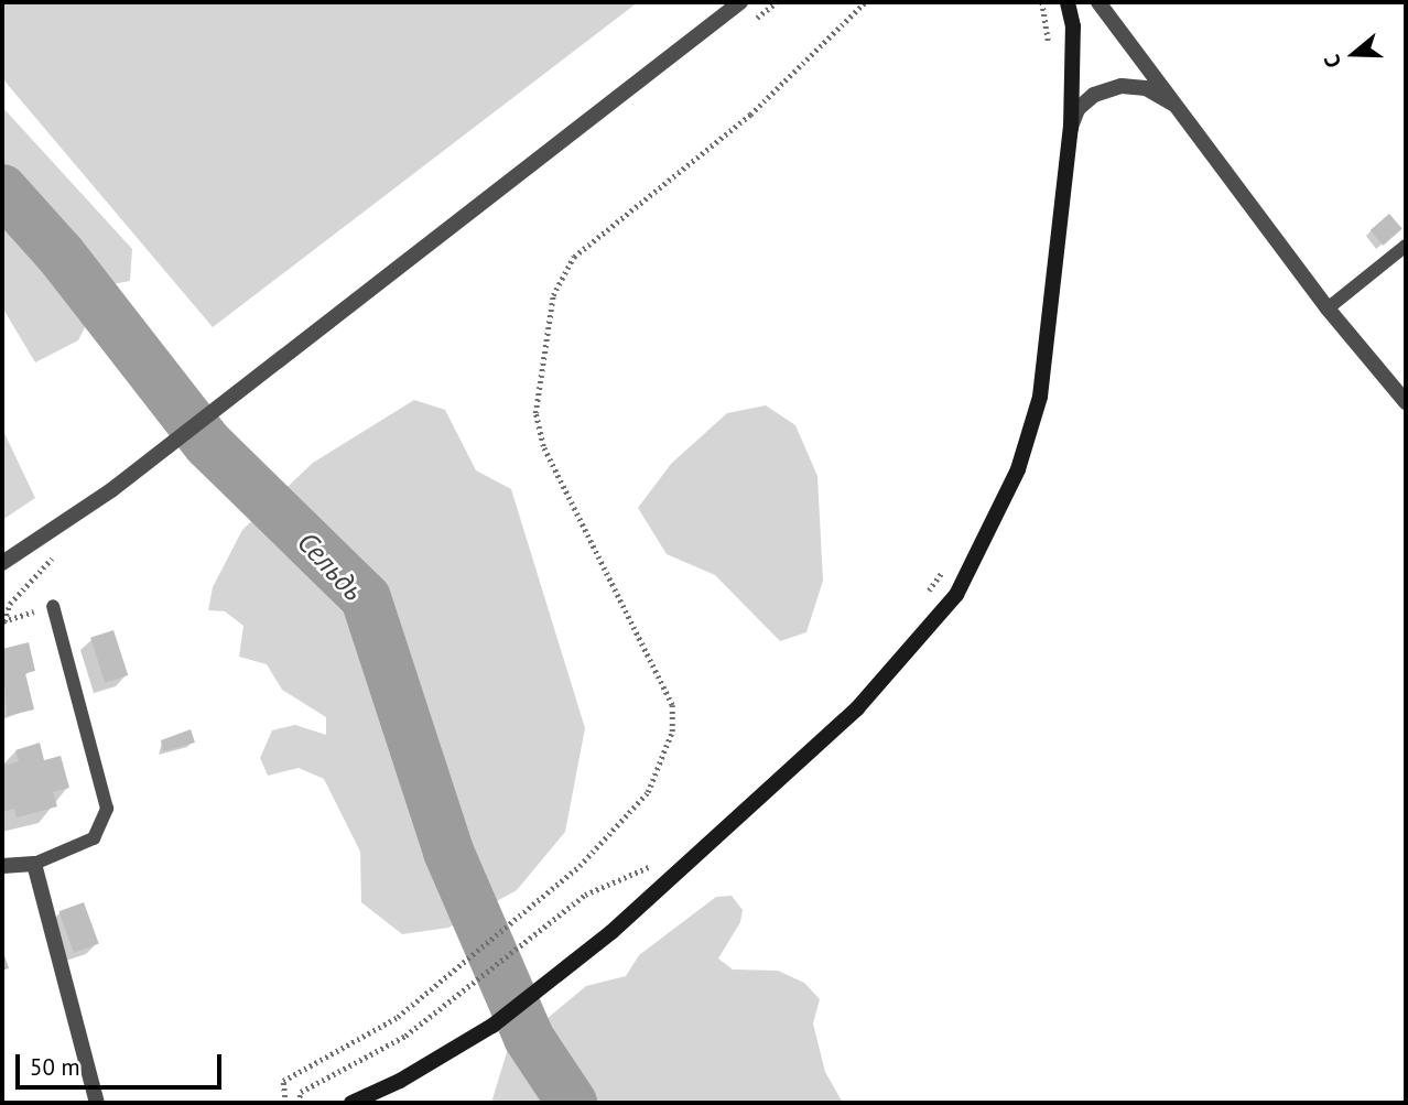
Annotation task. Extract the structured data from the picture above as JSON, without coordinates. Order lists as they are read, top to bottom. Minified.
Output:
{"water":["Сельдь"],"scale_bar":"50 m","north":"left"}
